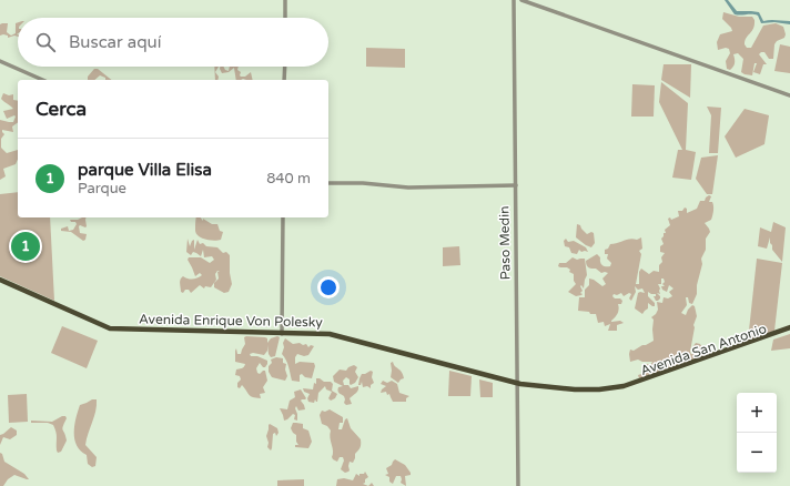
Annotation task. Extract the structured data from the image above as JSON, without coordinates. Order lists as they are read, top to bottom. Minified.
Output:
{"streets":{"main road":["Avenida Enrique Von Polesky","Avenida San Antonio"],"street":["Paso Medin"]},"crossings":[["Paso Medin","Avenida Enrique Von Polesky"],["Avenida Enrique Von Polesky","Avenida San Antonio"]],"page":{"search":"Buscar aquí","heading":"Cerca","list":[{"mark":"1","name":"parque Villa Elisa","note":"Parque","value":"840 m"}],"pins":"1","map_buttons":["+","−"]}}
